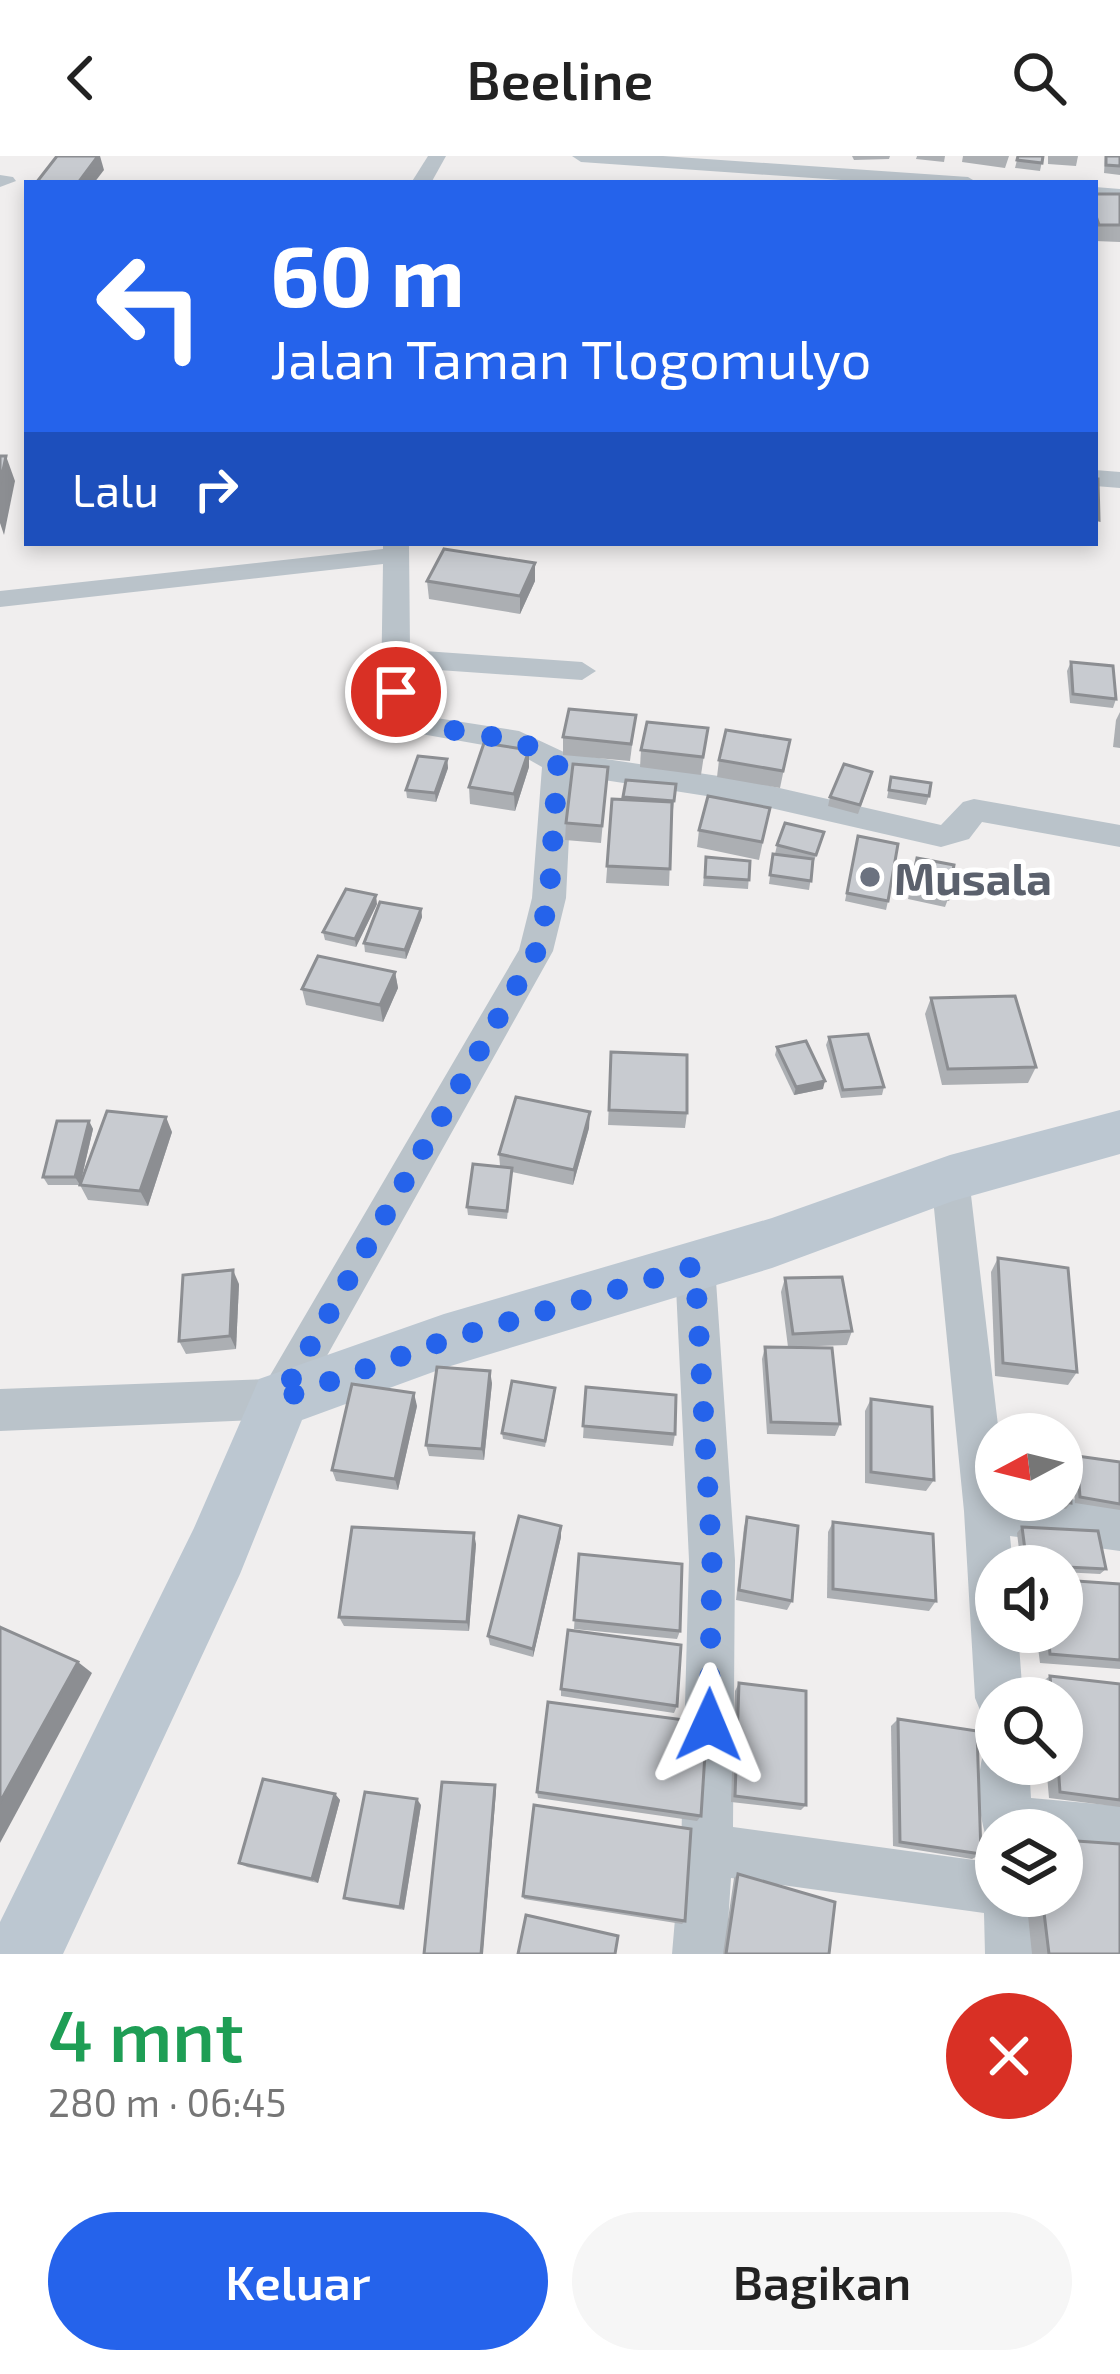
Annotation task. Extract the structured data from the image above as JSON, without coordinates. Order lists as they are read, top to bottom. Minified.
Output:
{"places":["Musala"],"north":"left","page":{"header":"Beeline","turn":["60 m","Jalan Taman Tlogomulyo"],"then":"Lalu","heading":["4 mnt","280 m · 06:45"],"buttons":["Keluar","Bagikan"]}}
